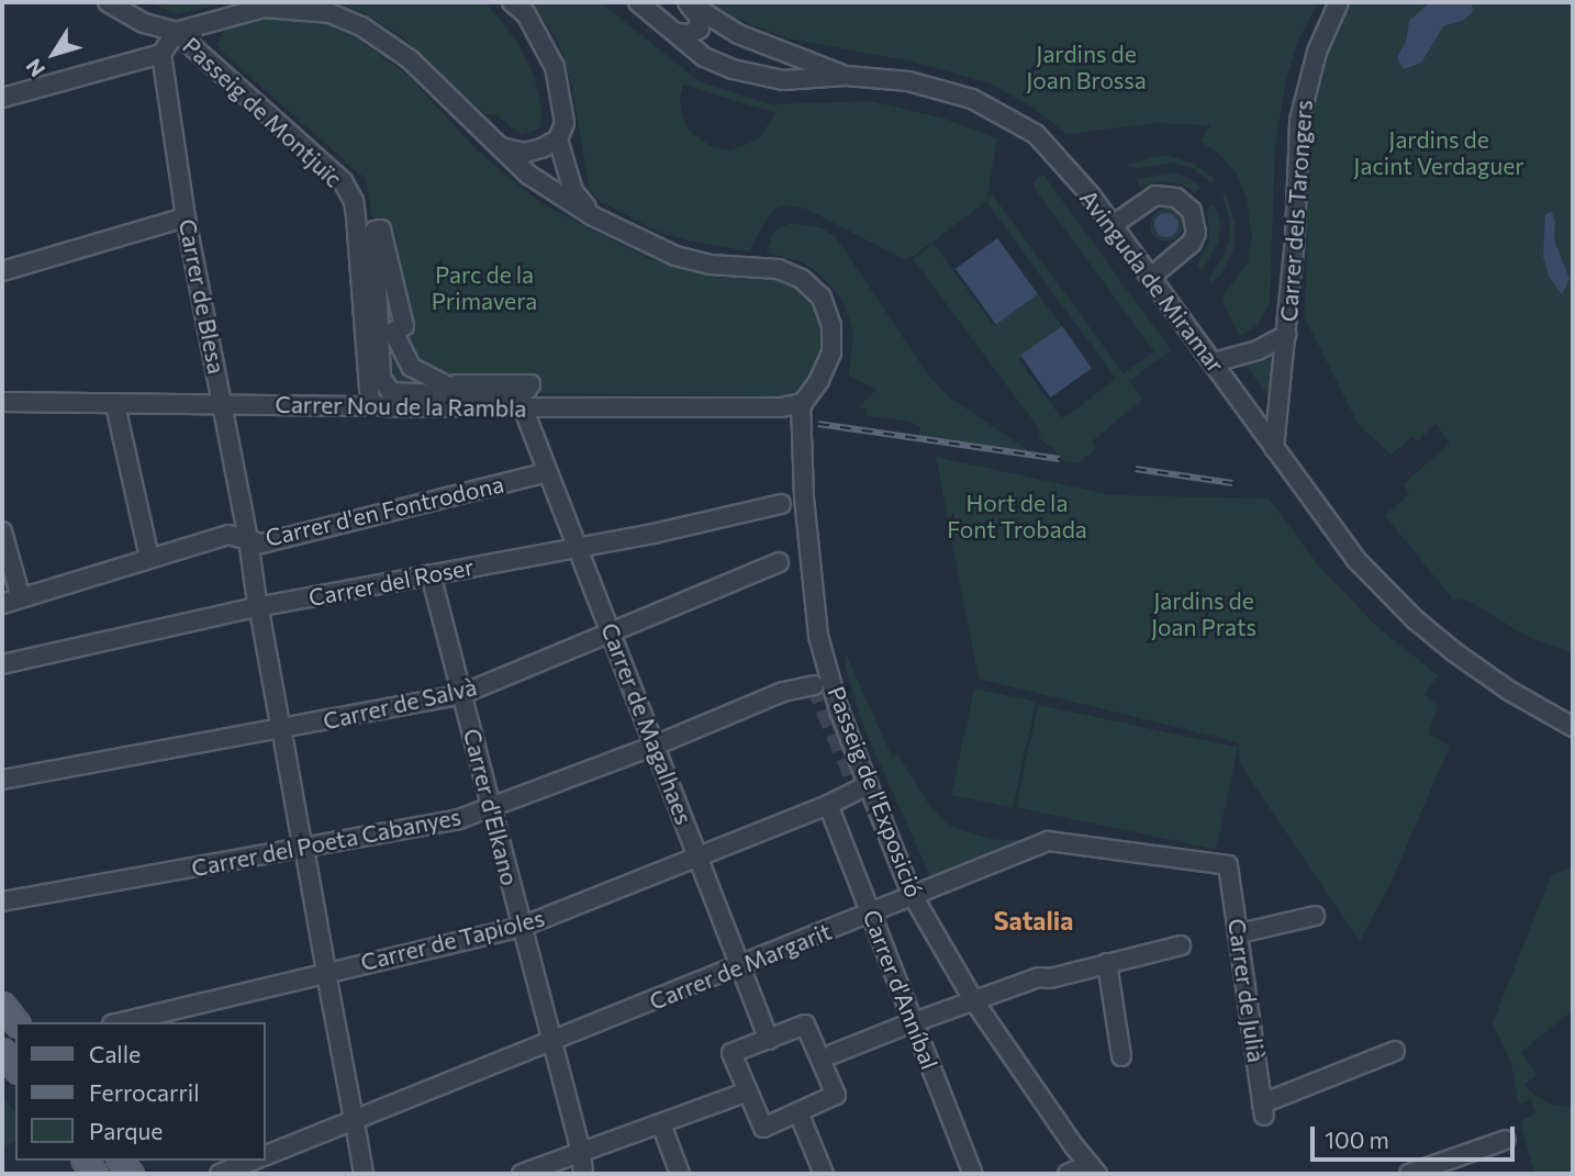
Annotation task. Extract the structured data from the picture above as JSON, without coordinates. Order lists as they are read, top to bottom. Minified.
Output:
{"streets":{"street":["Passeig de Montjuïc","Carrer dels Tarongers","Avinguda de Miramar","Carrer de Blesa","Carrer Nou de la Rambla","Carrer d'en Fontrodona","Carrer del Roser","Carrer de Salvà","Carrer de Magalhaes","Passeig de l'Exposició","Carrer d'Elkano","Carrer del Poeta Cabanyes","Carrer de Tapioles","Carrer de Margarit","Carrer d'Anníbal","Carrer de Julià"]},"crossings":[["Passeig de Montjuïc","Carrer Nou de la Rambla"],["Carrer dels Tarongers","Avinguda de Miramar"],["Carrer de Blesa","Carrer Nou de la Rambla"],["Carrer de Blesa","Carrer d'en Fontrodona"],["Carrer Nou de la Rambla","Carrer de Magalhaes"],["Carrer Nou de la Rambla","Passeig de l'Exposició"],["Carrer d'en Fontrodona","Carrer de Magalhaes"],["Carrer del Roser","Carrer de Magalhaes"],["Carrer del Roser","Carrer d'Elkano"],["Carrer de Salvà","Carrer de Magalhaes"],["Carrer de Salvà","Carrer d'Elkano"],["Carrer de Magalhaes","Carrer del Poeta Cabanyes"],["Carrer de Magalhaes","Carrer de Tapioles"],["Carrer de Magalhaes","Carrer de Margarit"],["Passeig de l'Exposició","Carrer de Tapioles"],["Passeig de l'Exposició","Carrer de Margarit"],["Carrer d'Elkano","Carrer del Poeta Cabanyes"],["Carrer d'Elkano","Carrer de Tapioles"],["Carrer d'Elkano","Carrer de Margarit"],["Carrer de Tapioles","Carrer d'Anníbal"],["Carrer de Margarit","Carrer d'Anníbal"],["Carrer de Margarit","Carrer de Julià"]],"districts":["Satalia"],"parks":["Jardins de Joan Brossa","Jardins de Jacint Verdaguer","Parc de la Primavera","Hort de la Font Trobada","Jardins de Joan Prats"],"legend":["Calle","Ferrocarril","Parque"],"scale_bar":"100 m","north":"bottom left"}
